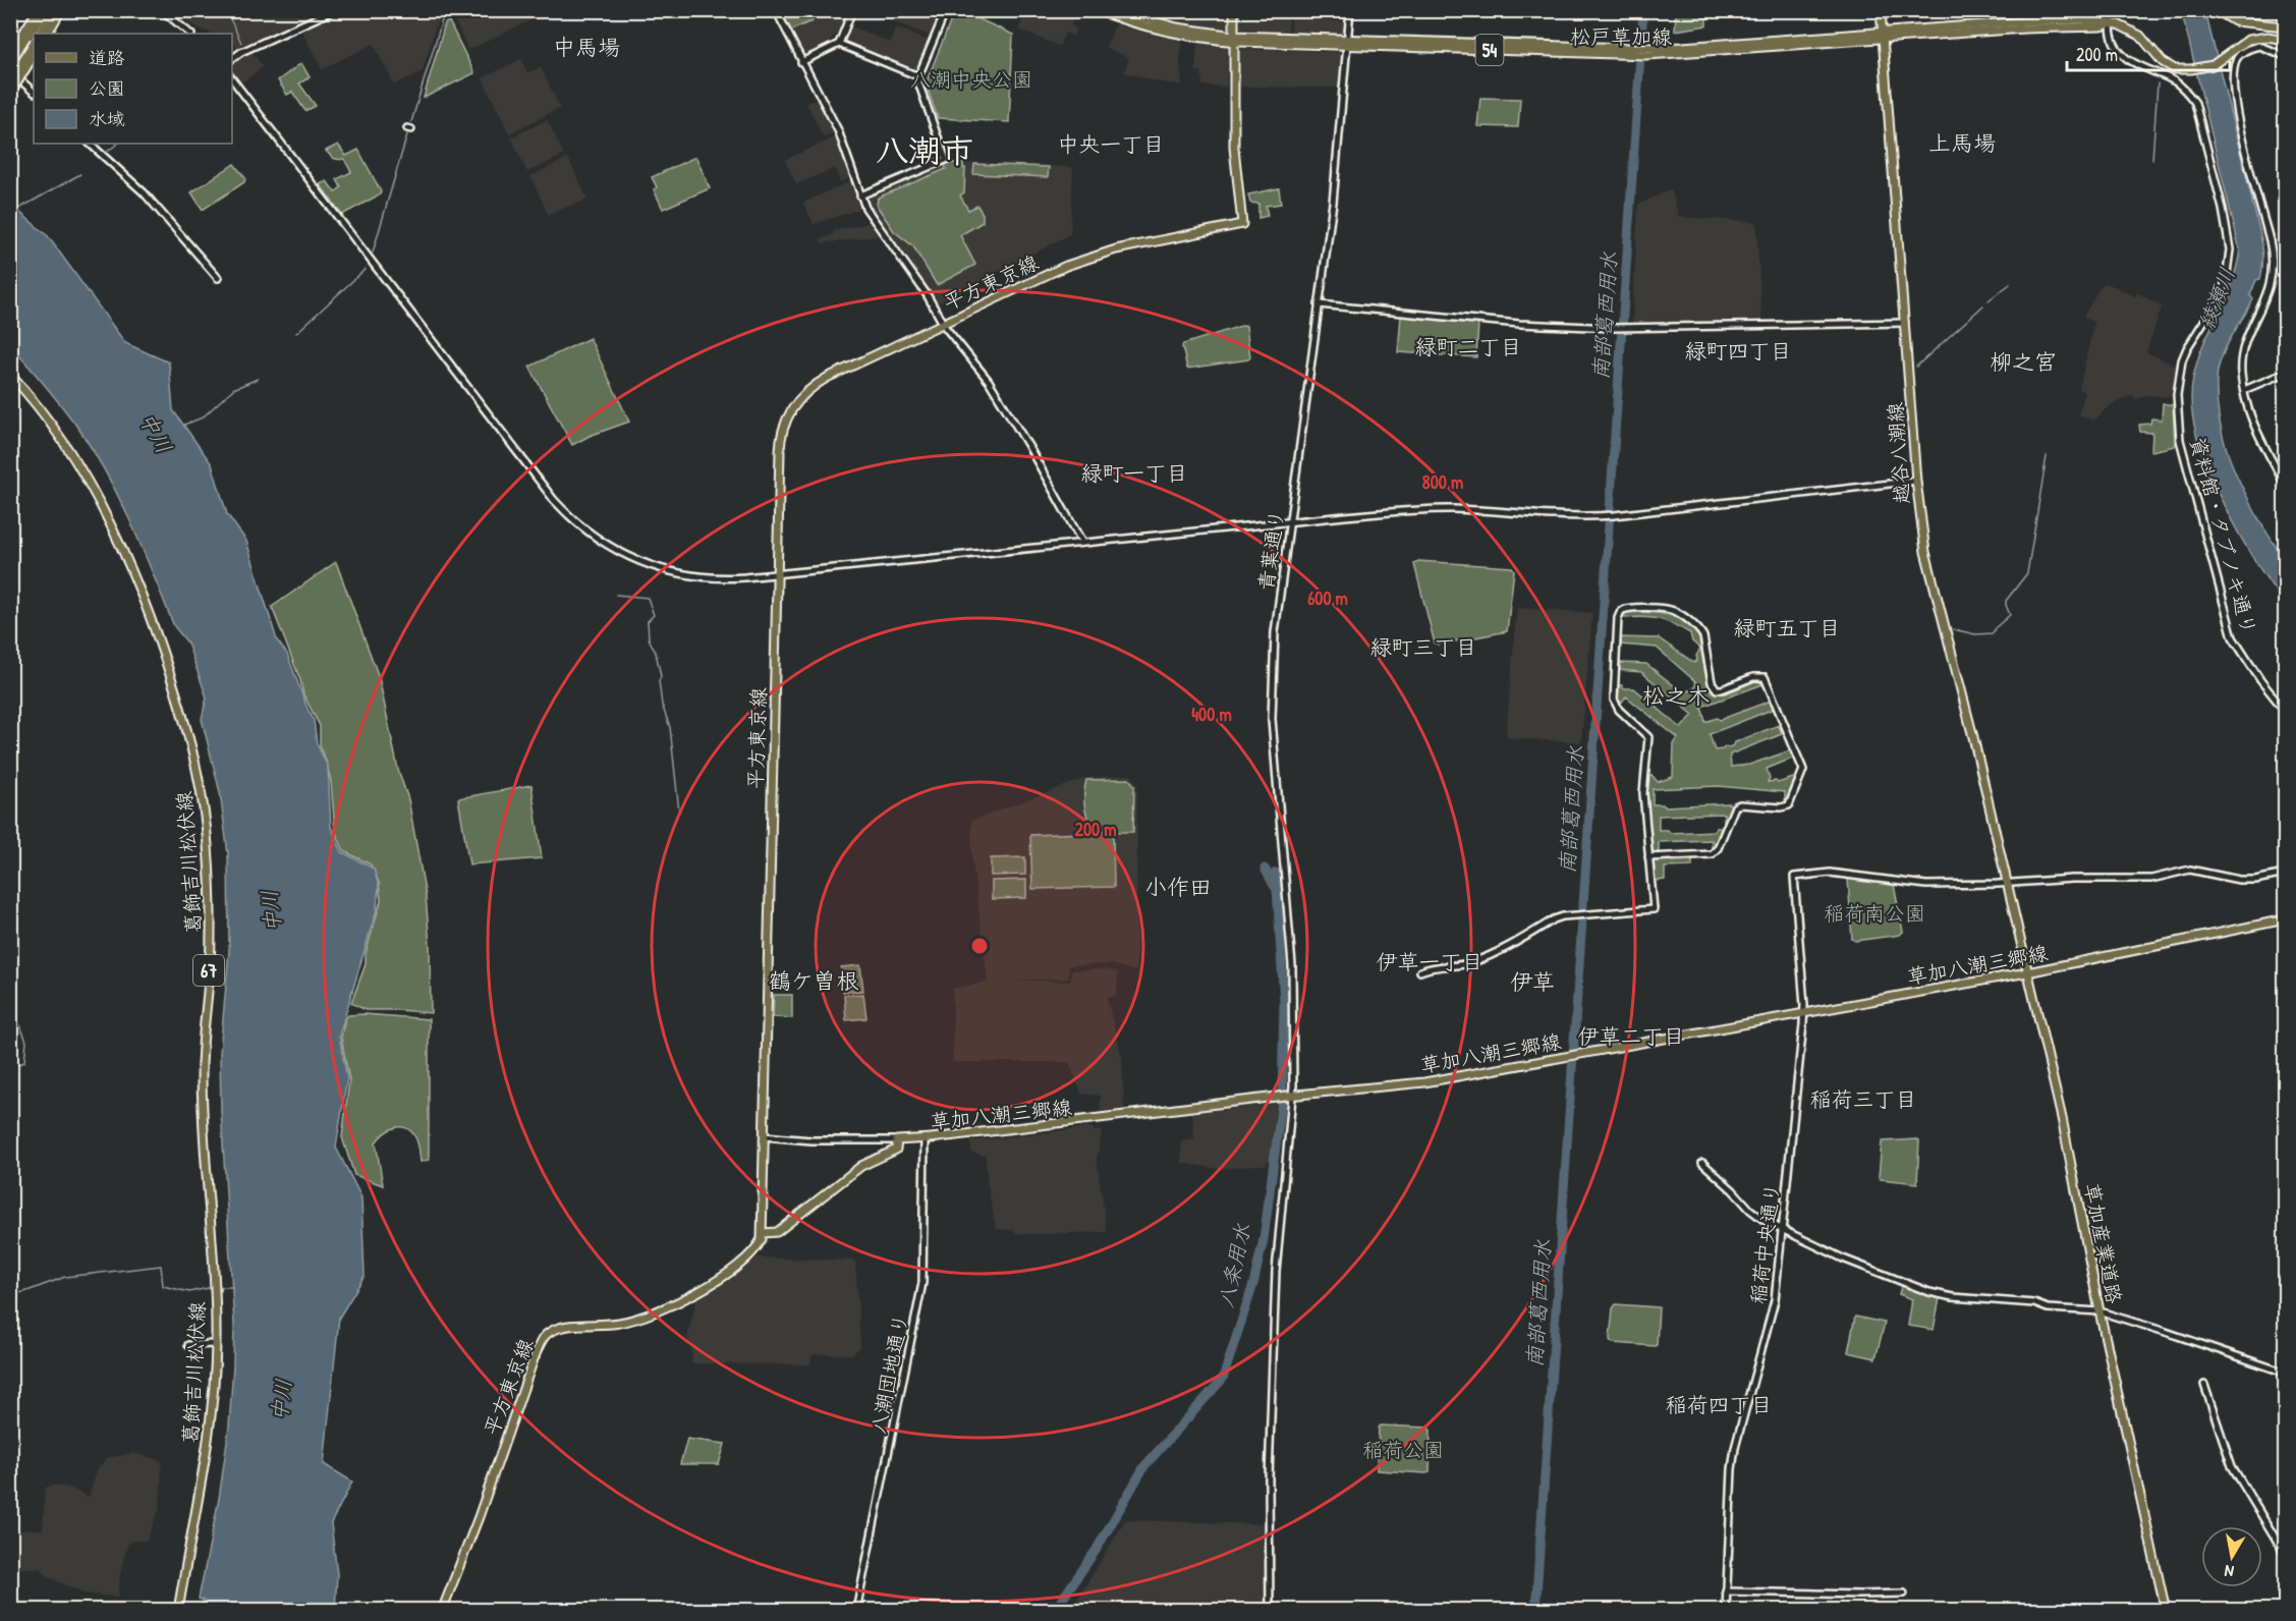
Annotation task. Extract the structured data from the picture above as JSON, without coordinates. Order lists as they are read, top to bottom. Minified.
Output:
{"streets":{"main road":["松戸草加線","54","平方東京線","越谷八潮線","葛飾吉川松伏線","草加八潮三郷線","67","草加産業道路"],"street":["資料館・タブノキ通り","青葉通り","稲荷中央通り","八潮団地通り"]},"crossings":[["松戸草加線","平方東京線"],["松戸草加線","越谷八潮線"],["松戸草加線","資料館・タブノキ通り"],["松戸草加線","青葉通り"],["越谷八潮線","稲荷中央通り"],["越谷八潮線","草加産業道路"],["青葉通り","草加八潮三郷線"],["草加八潮三郷線","稲荷中央通り"],["草加八潮三郷線","草加産業道路"],["草加八潮三郷線","八潮団地通り"],["稲荷中央通り","草加産業道路"]],"districts":["中馬場","上馬場","中央一丁目","八潮市","緑町二丁目","緑町四丁目","柳之宮","緑町一丁目","緑町五丁目","緑町三丁目","松之木","小作田","伊草一丁目","鶴ケ曽根","伊草","伊草二丁目","稲荷三丁目","稲荷四丁目"],"water":["綾瀬川","南部葛西用水","中川","八条用水"],"parks":["八潮中央公園","稲荷南公園","稲荷公園"],"legend":["道路","公園","水域"],"scale_bar":"200 m","north":"bottom","rings":["800 m","600 m","400 m","200 m"]}
